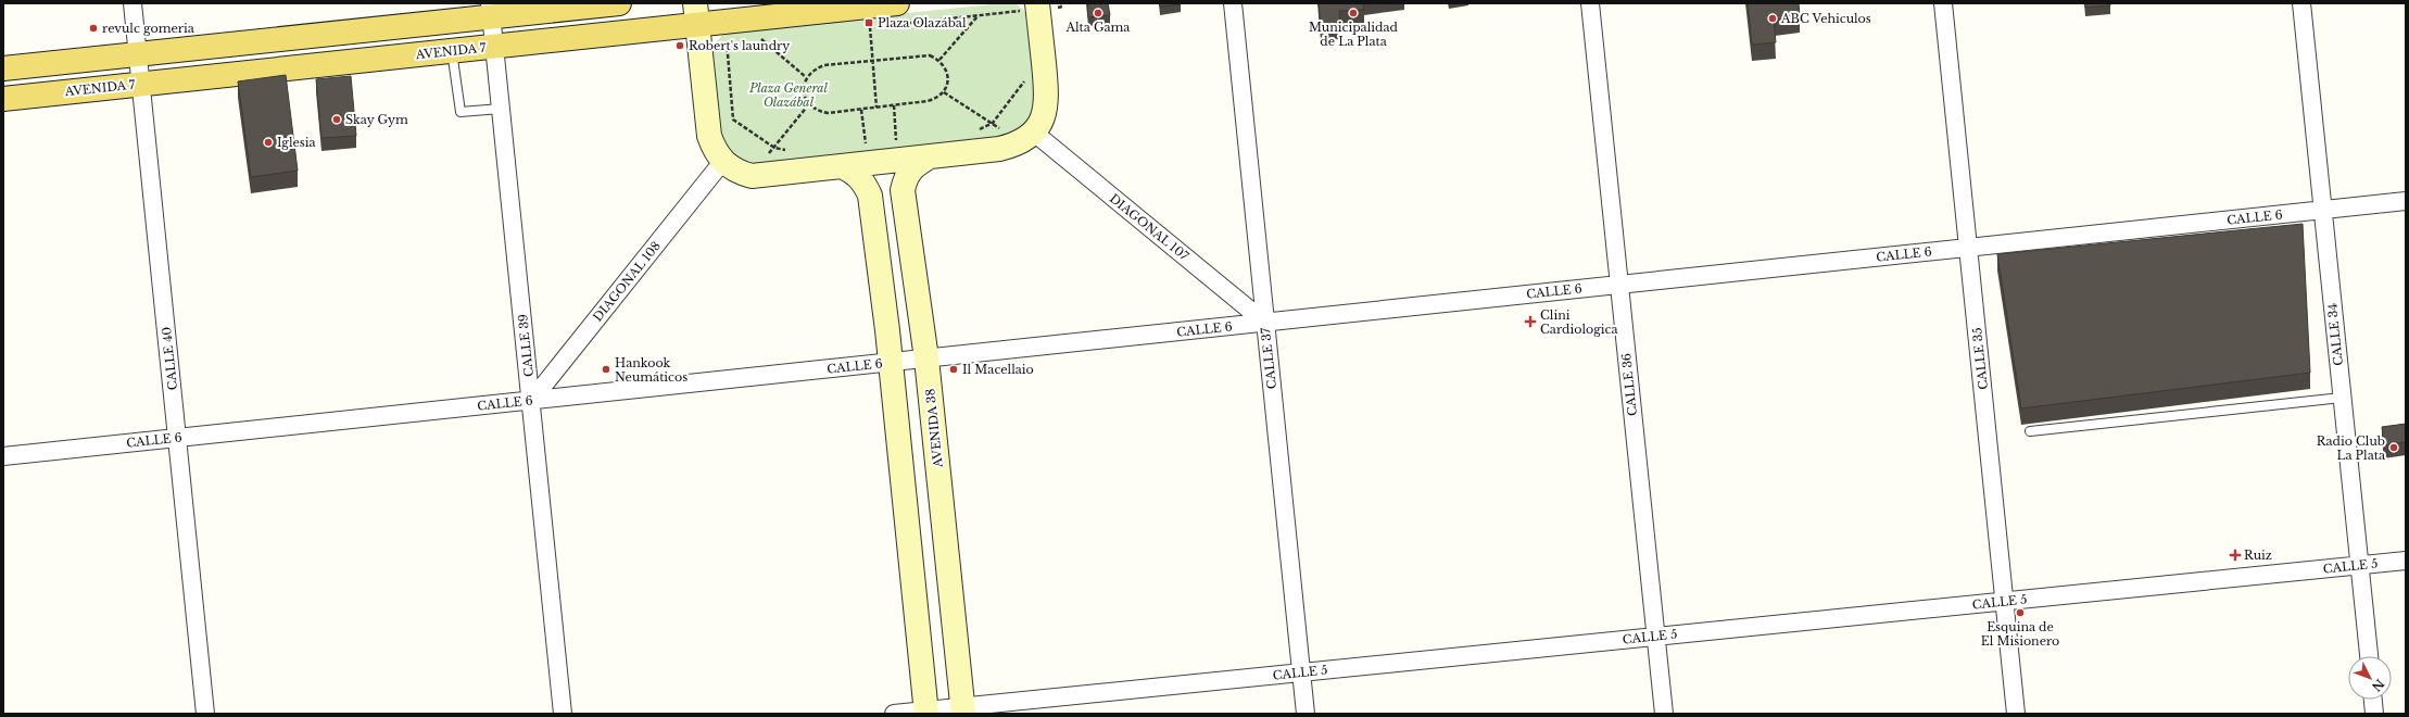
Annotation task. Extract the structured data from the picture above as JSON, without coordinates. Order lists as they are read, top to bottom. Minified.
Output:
{"streets":{"main road":["AVENIDA 7","AVENIDA 38"],"street":["CALLE 6","DIAGONAL 107","DIAGONAL 108","CALLE 34","CALLE 39","CALLE 40","CALLE 37","CALLE 35","CALLE 36","CALLE 5"]},"crossings":[["AVENIDA 7","CALLE 39"],["AVENIDA 7","CALLE 40"],["CALLE 6","DIAGONAL 107"],["CALLE 6","DIAGONAL 108"],["CALLE 6","CALLE 34"],["CALLE 6","CALLE 39"],["CALLE 6","CALLE 40"],["CALLE 6","CALLE 37"],["CALLE 6","CALLE 35"],["CALLE 6","CALLE 36"],["CALLE 6","AVENIDA 38"],["DIAGONAL 107","CALLE 37"],["DIAGONAL 108","CALLE 39"],["CALLE 34","CALLE 5"],["CALLE 37","CALLE 5"],["CALLE 35","CALLE 5"],["CALLE 36","CALLE 5"],["AVENIDA 38","CALLE 5"]],"parks":["Plaza General Olazábal"],"places":{"other":["Alta Gama","Municipalidad de La Plata","ABC Vehiculos","revulc gomeria","Robert's laundry","Skay Gym","Iglesia","Hankook Neumáticos","Il Macellaio","Radio Club La Plata","Esquina de El Misionero"],"transit":["Plaza Olazábal"],"health":["Clini Cardiologica","Ruiz"]},"north":"bottom right"}
